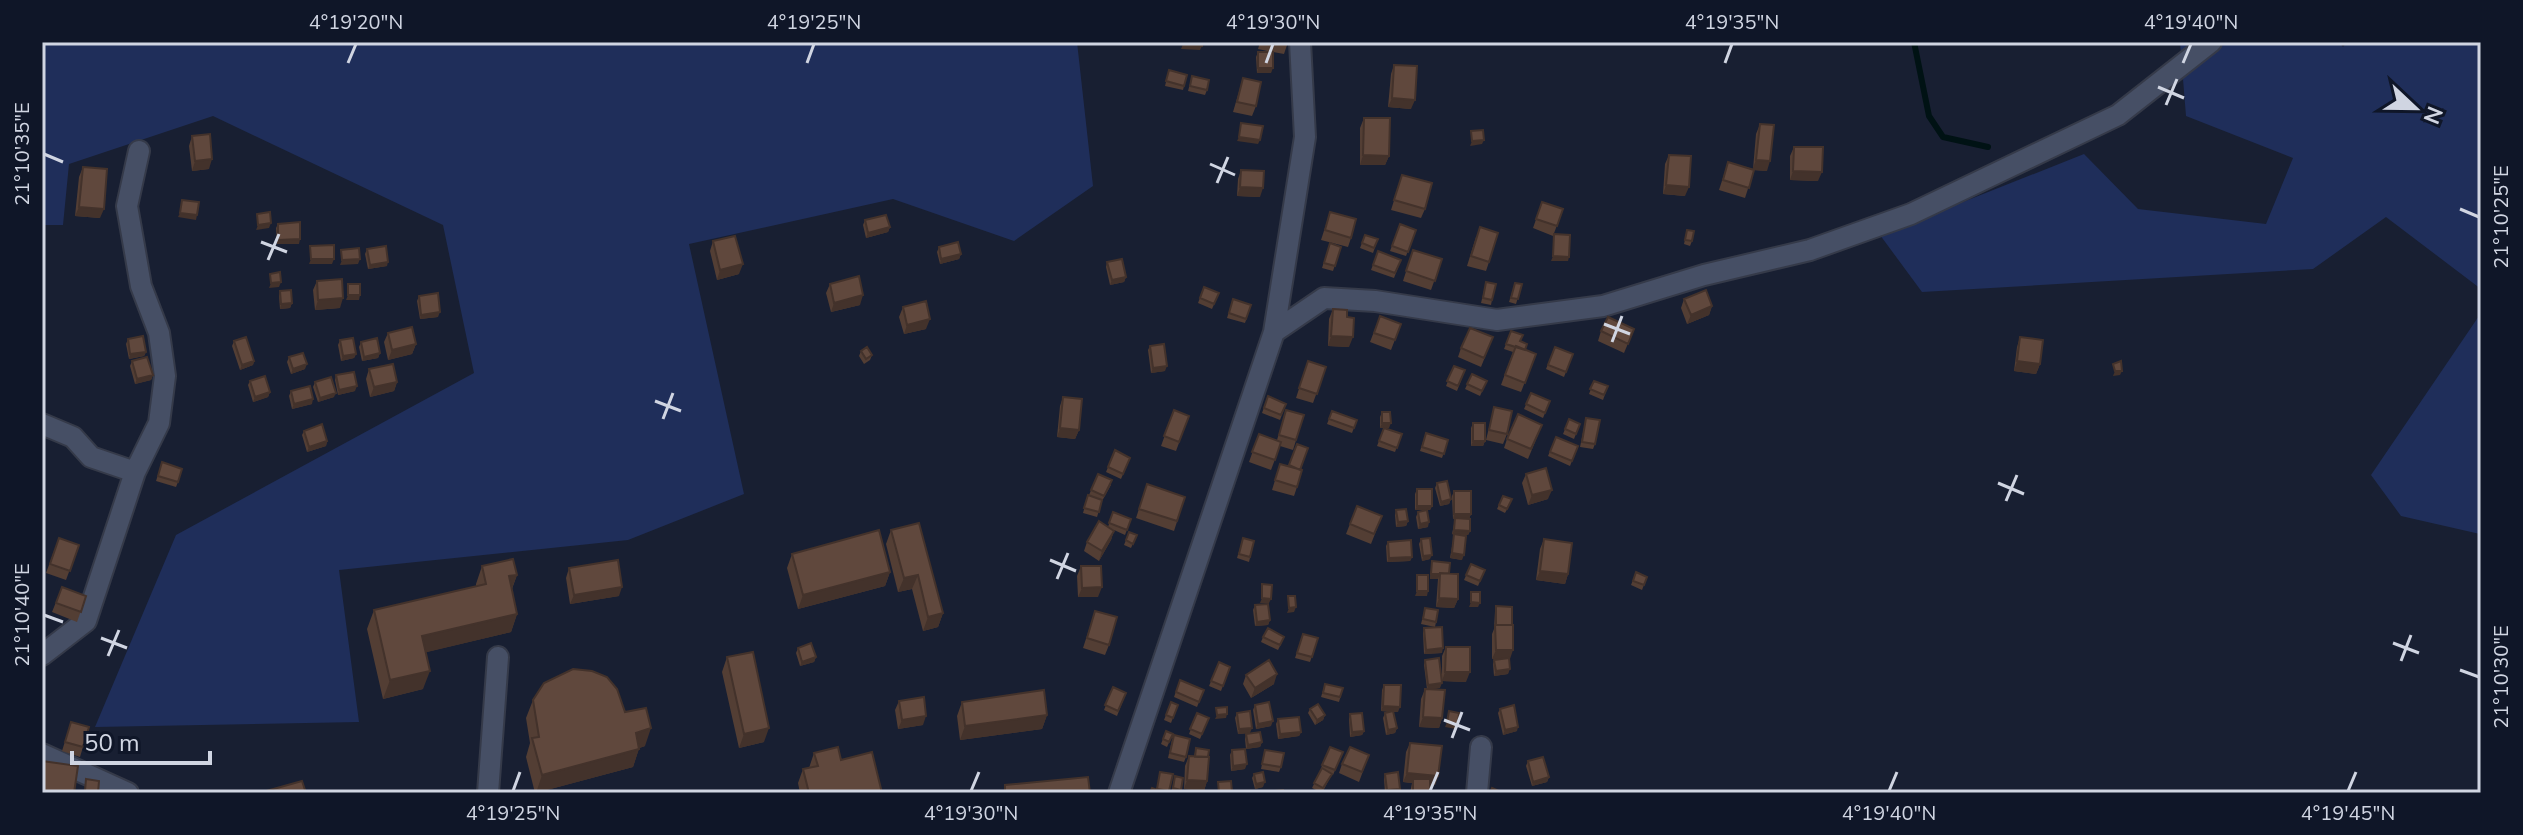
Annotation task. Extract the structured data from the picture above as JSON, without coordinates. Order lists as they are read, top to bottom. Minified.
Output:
{"scale_bar":"50 m","north":"right","coordinates":["4°19'20\"N","4°19'25\"N","4°19'30\"N","4°19'35\"N","4°19'40\"N","21°10'35\"E","21°10'25\"E","21°10'40\"E","21°10'30\"E","4°19'45\"N"]}
